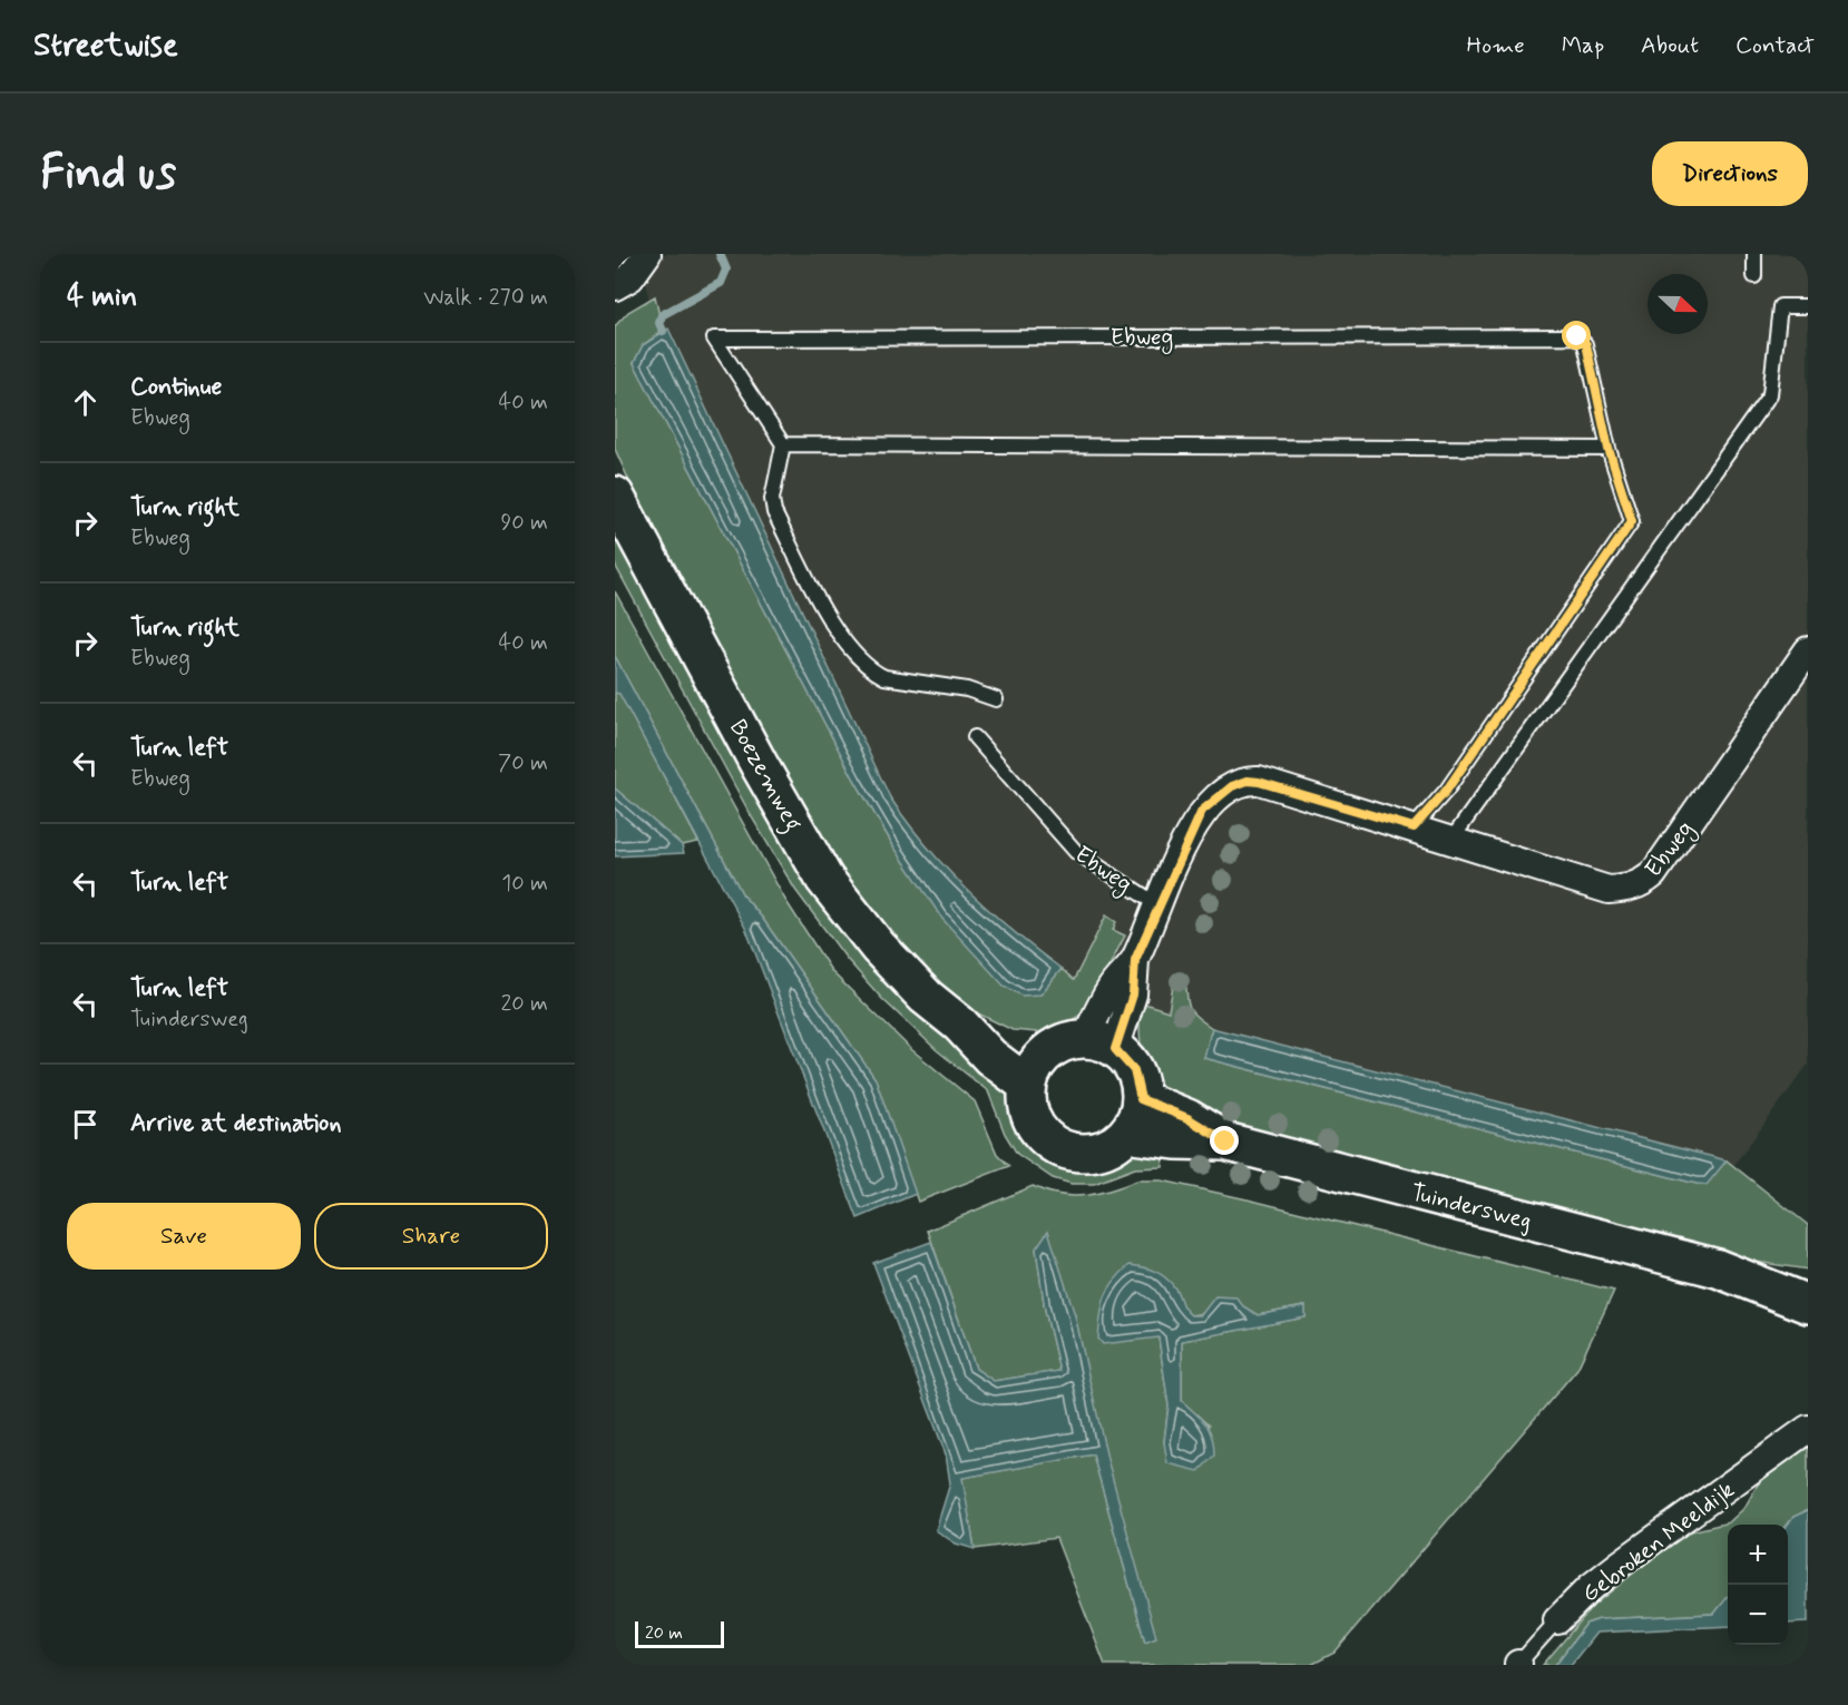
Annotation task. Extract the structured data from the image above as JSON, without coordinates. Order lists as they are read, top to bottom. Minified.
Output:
{"streets":{"main road":["Boezemweg","Tuindersweg"],"street":["Ebweg","Gebroken Meeldijk"]},"crossings":[["Ebweg","Boezemweg"],["Ebweg","Tuindersweg"],["Boezemweg","Tuindersweg"]],"scale_bar":"20 m","north":"right","page":{"header":"Streetwise","nav":["Home","Map","About","Contact"],"buttons":["Directions",["Save","Share"]],"title":"Find us","heading":["4 min","Walk · 270 m"],"list":[["Continue","Ebweg","40 m"],["Turn right","Ebweg","90 m"],["Turn right","Ebweg","40 m"],["Turn left","Ebweg","70 m"],["Turn left","10 m"],["Turn left","Tuindersweg","20 m"],"Arrive at destination"],"map_buttons":["+","−"],"scale":"20 m"}}
